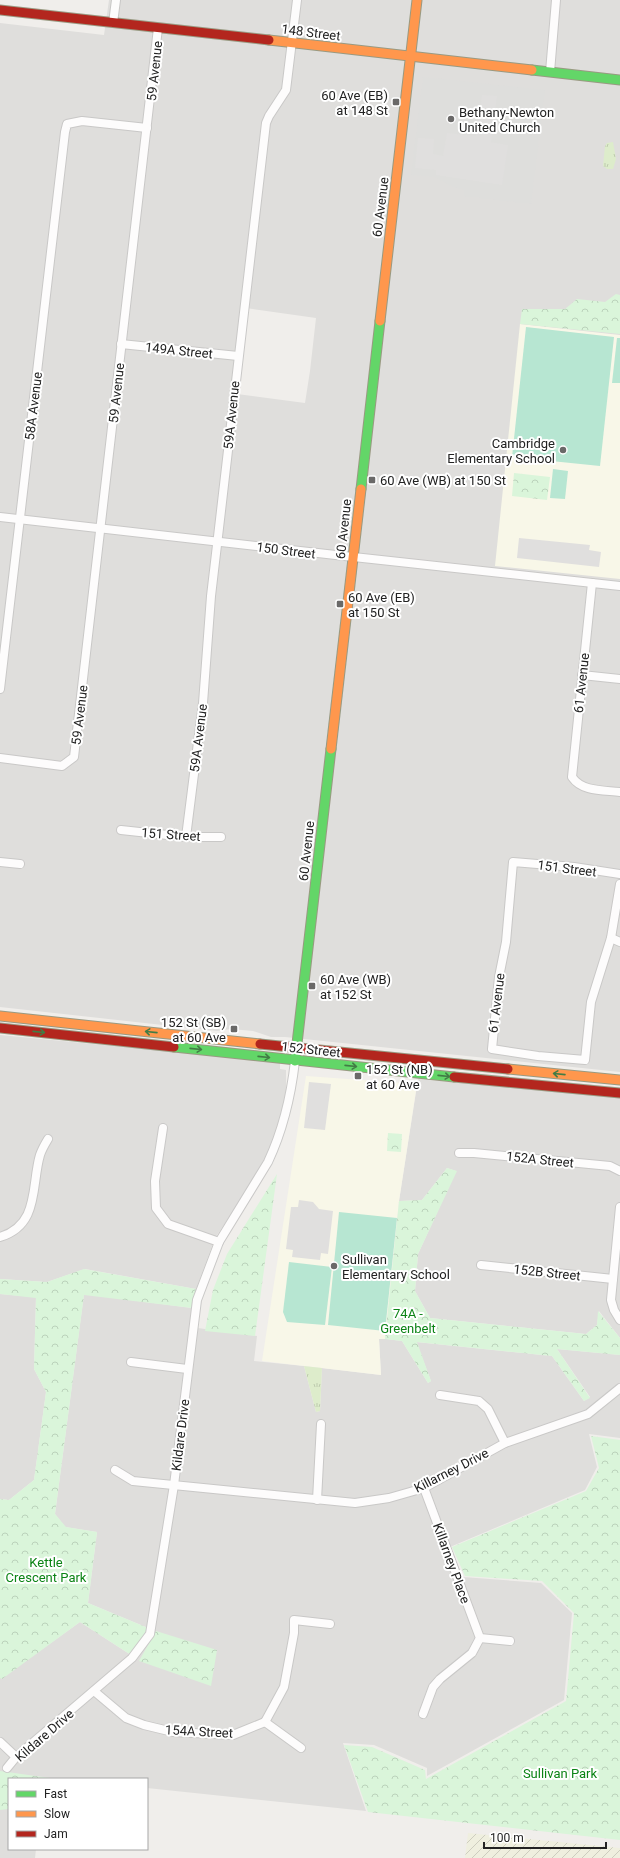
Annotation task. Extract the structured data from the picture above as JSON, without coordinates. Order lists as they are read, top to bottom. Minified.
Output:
{"streets":{"main road":["148 Street","60 Avenue","152 Street"],"street":["59 Avenue","149A Street","58A Avenue","59A Avenue","150 Street","61 Avenue","151 Street","152A Street","152B Street","Kildare Drive","Killarney Drive","Killarney Place","154A Street"]},"crossings":[["148 Street","59 Avenue"],["148 Street","60 Avenue"],["148 Street","59A Avenue"],["59 Avenue","149A Street"],["59 Avenue","58A Avenue"],["59 Avenue","150 Street"],["60 Avenue","150 Street"],["60 Avenue","152 Street"],["60 Avenue","Kildare Drive"],["149A Street","59A Avenue"],["58A Avenue","150 Street"],["59A Avenue","150 Street"],["59A Avenue","151 Street"],["150 Street","61 Avenue"],["61 Avenue","151 Street"],["152 Street","Kildare Drive"],["Kildare Drive","Killarney Drive"],["Kildare Drive","154A Street"],["Killarney Drive","Killarney Place"]],"parks":["74A - Greenbelt","Kettle Crescent Park","Sullivan Park"],"places":{"transit":["60 Ave (EB) at 148 St","60 Ave (WB) at 150 St","60 Ave (EB) at 150 St","60 Ave (WB) at 152 St","152 St (SB) at 60 Ave","152 St (NB) at 60 Ave"],"other":["Bethany-Newton United Church","Cambridge Elementary School","Sullivan Elementary School"]},"legend":["Fast","Slow","Jam"],"scale_bar":"100 m"}
